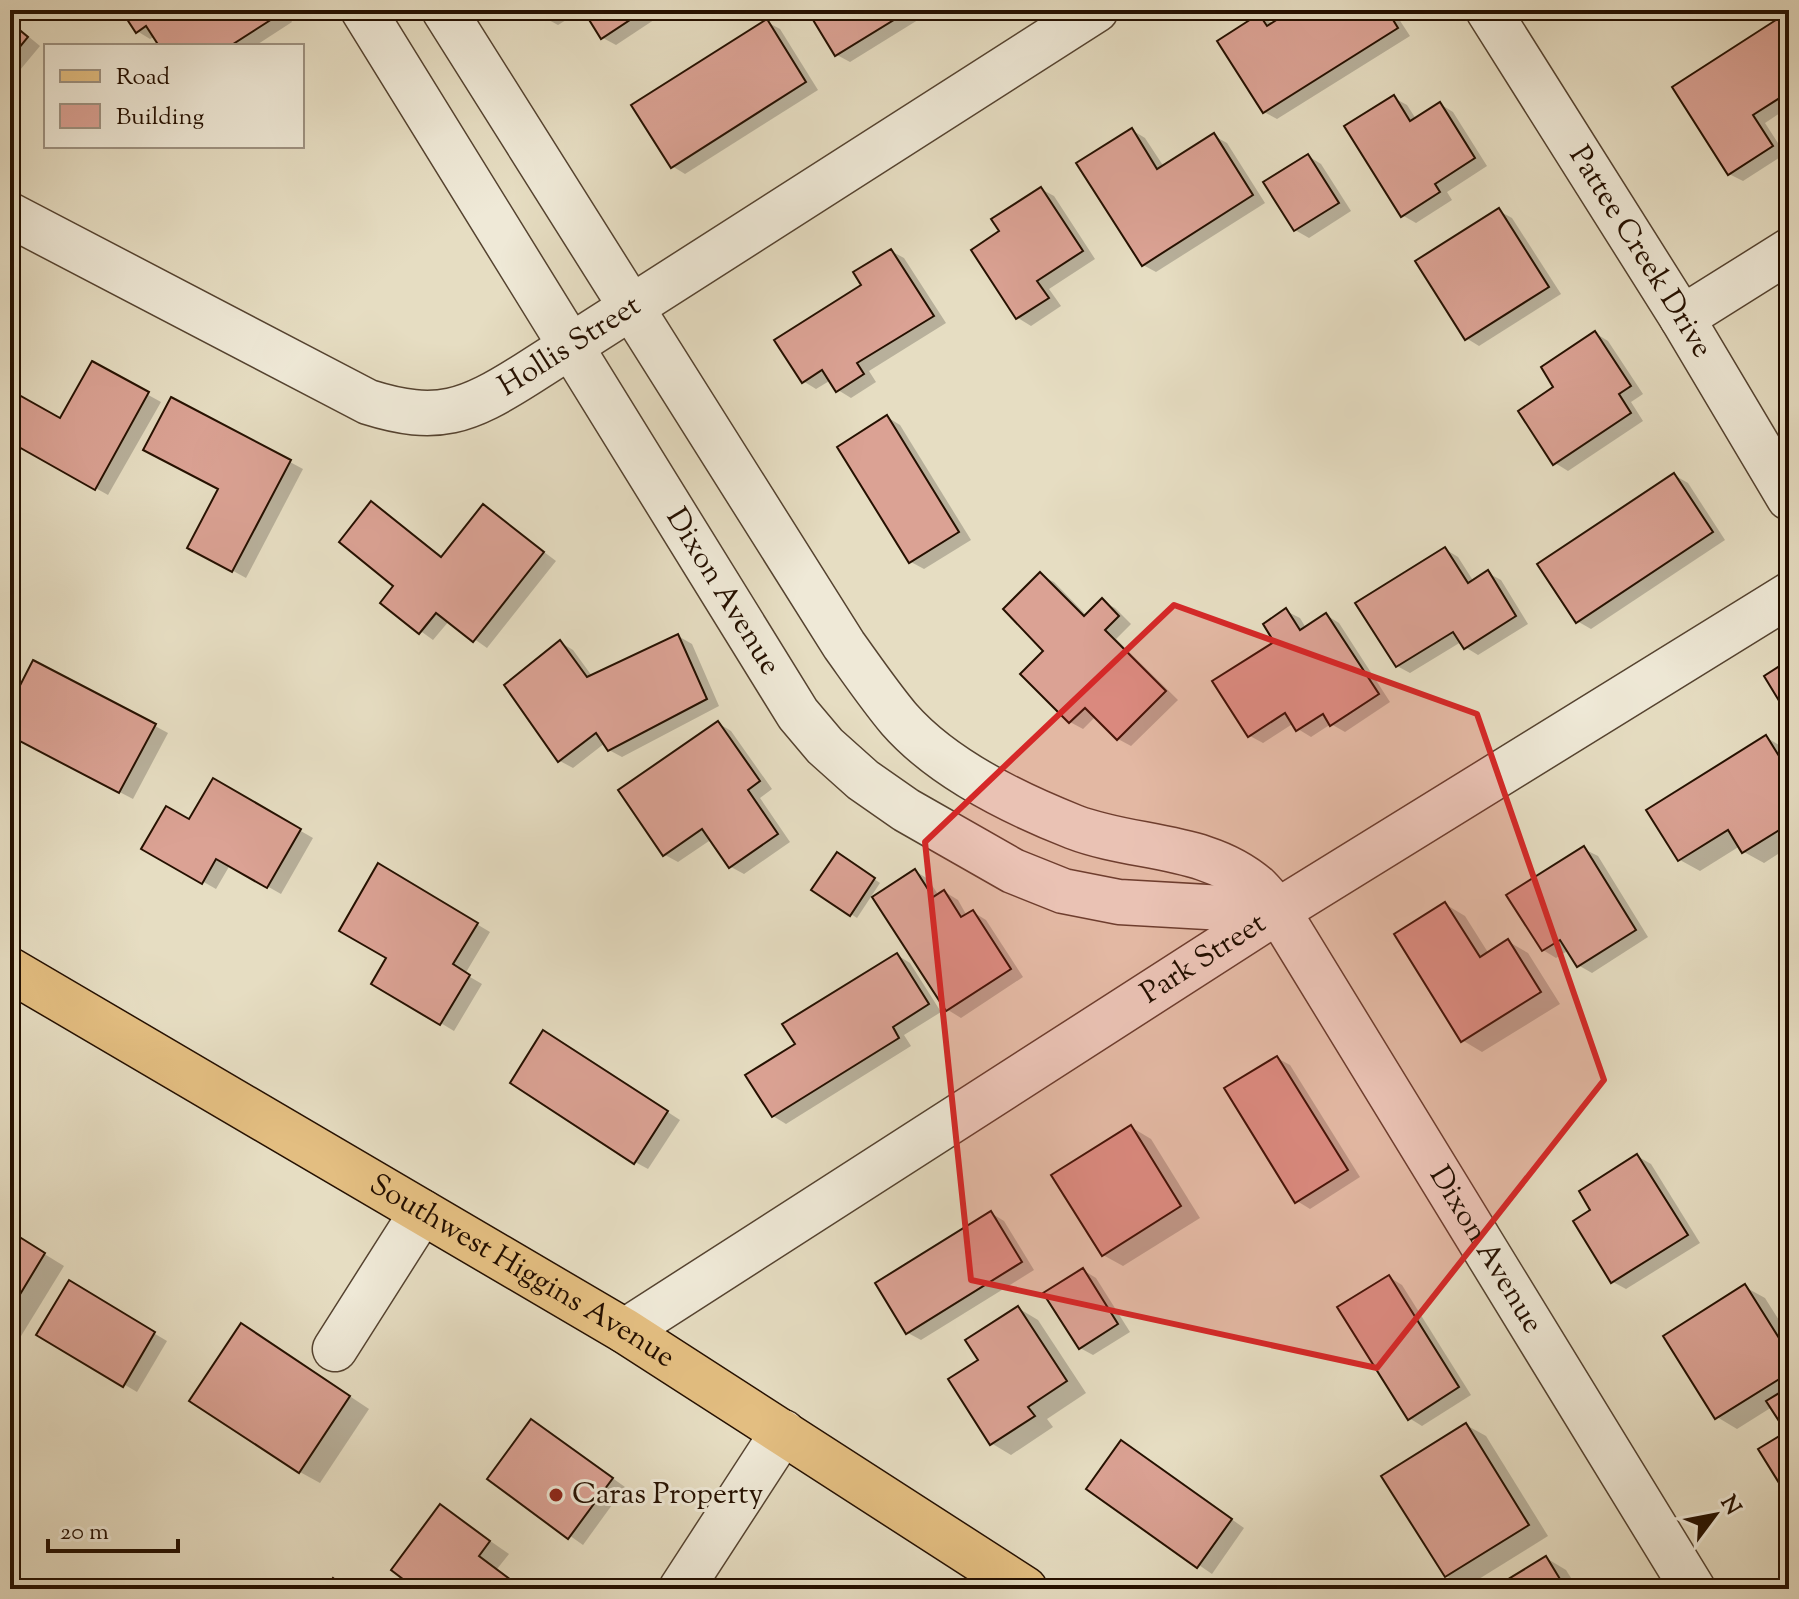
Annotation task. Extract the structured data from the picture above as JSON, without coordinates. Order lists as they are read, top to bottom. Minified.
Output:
{"streets":{"main road":["Southwest Higgins Avenue"],"street":["Pattee Creek Drive","Hollis Street","Dixon Avenue","Park Street"]},"crossings":[["Hollis Street","Dixon Avenue"],["Dixon Avenue","Park Street"],["Park Street","Southwest Higgins Avenue"]],"places":["Caras Property"],"legend":["Road","Building"],"scale_bar":"20 m","north":"top right"}
